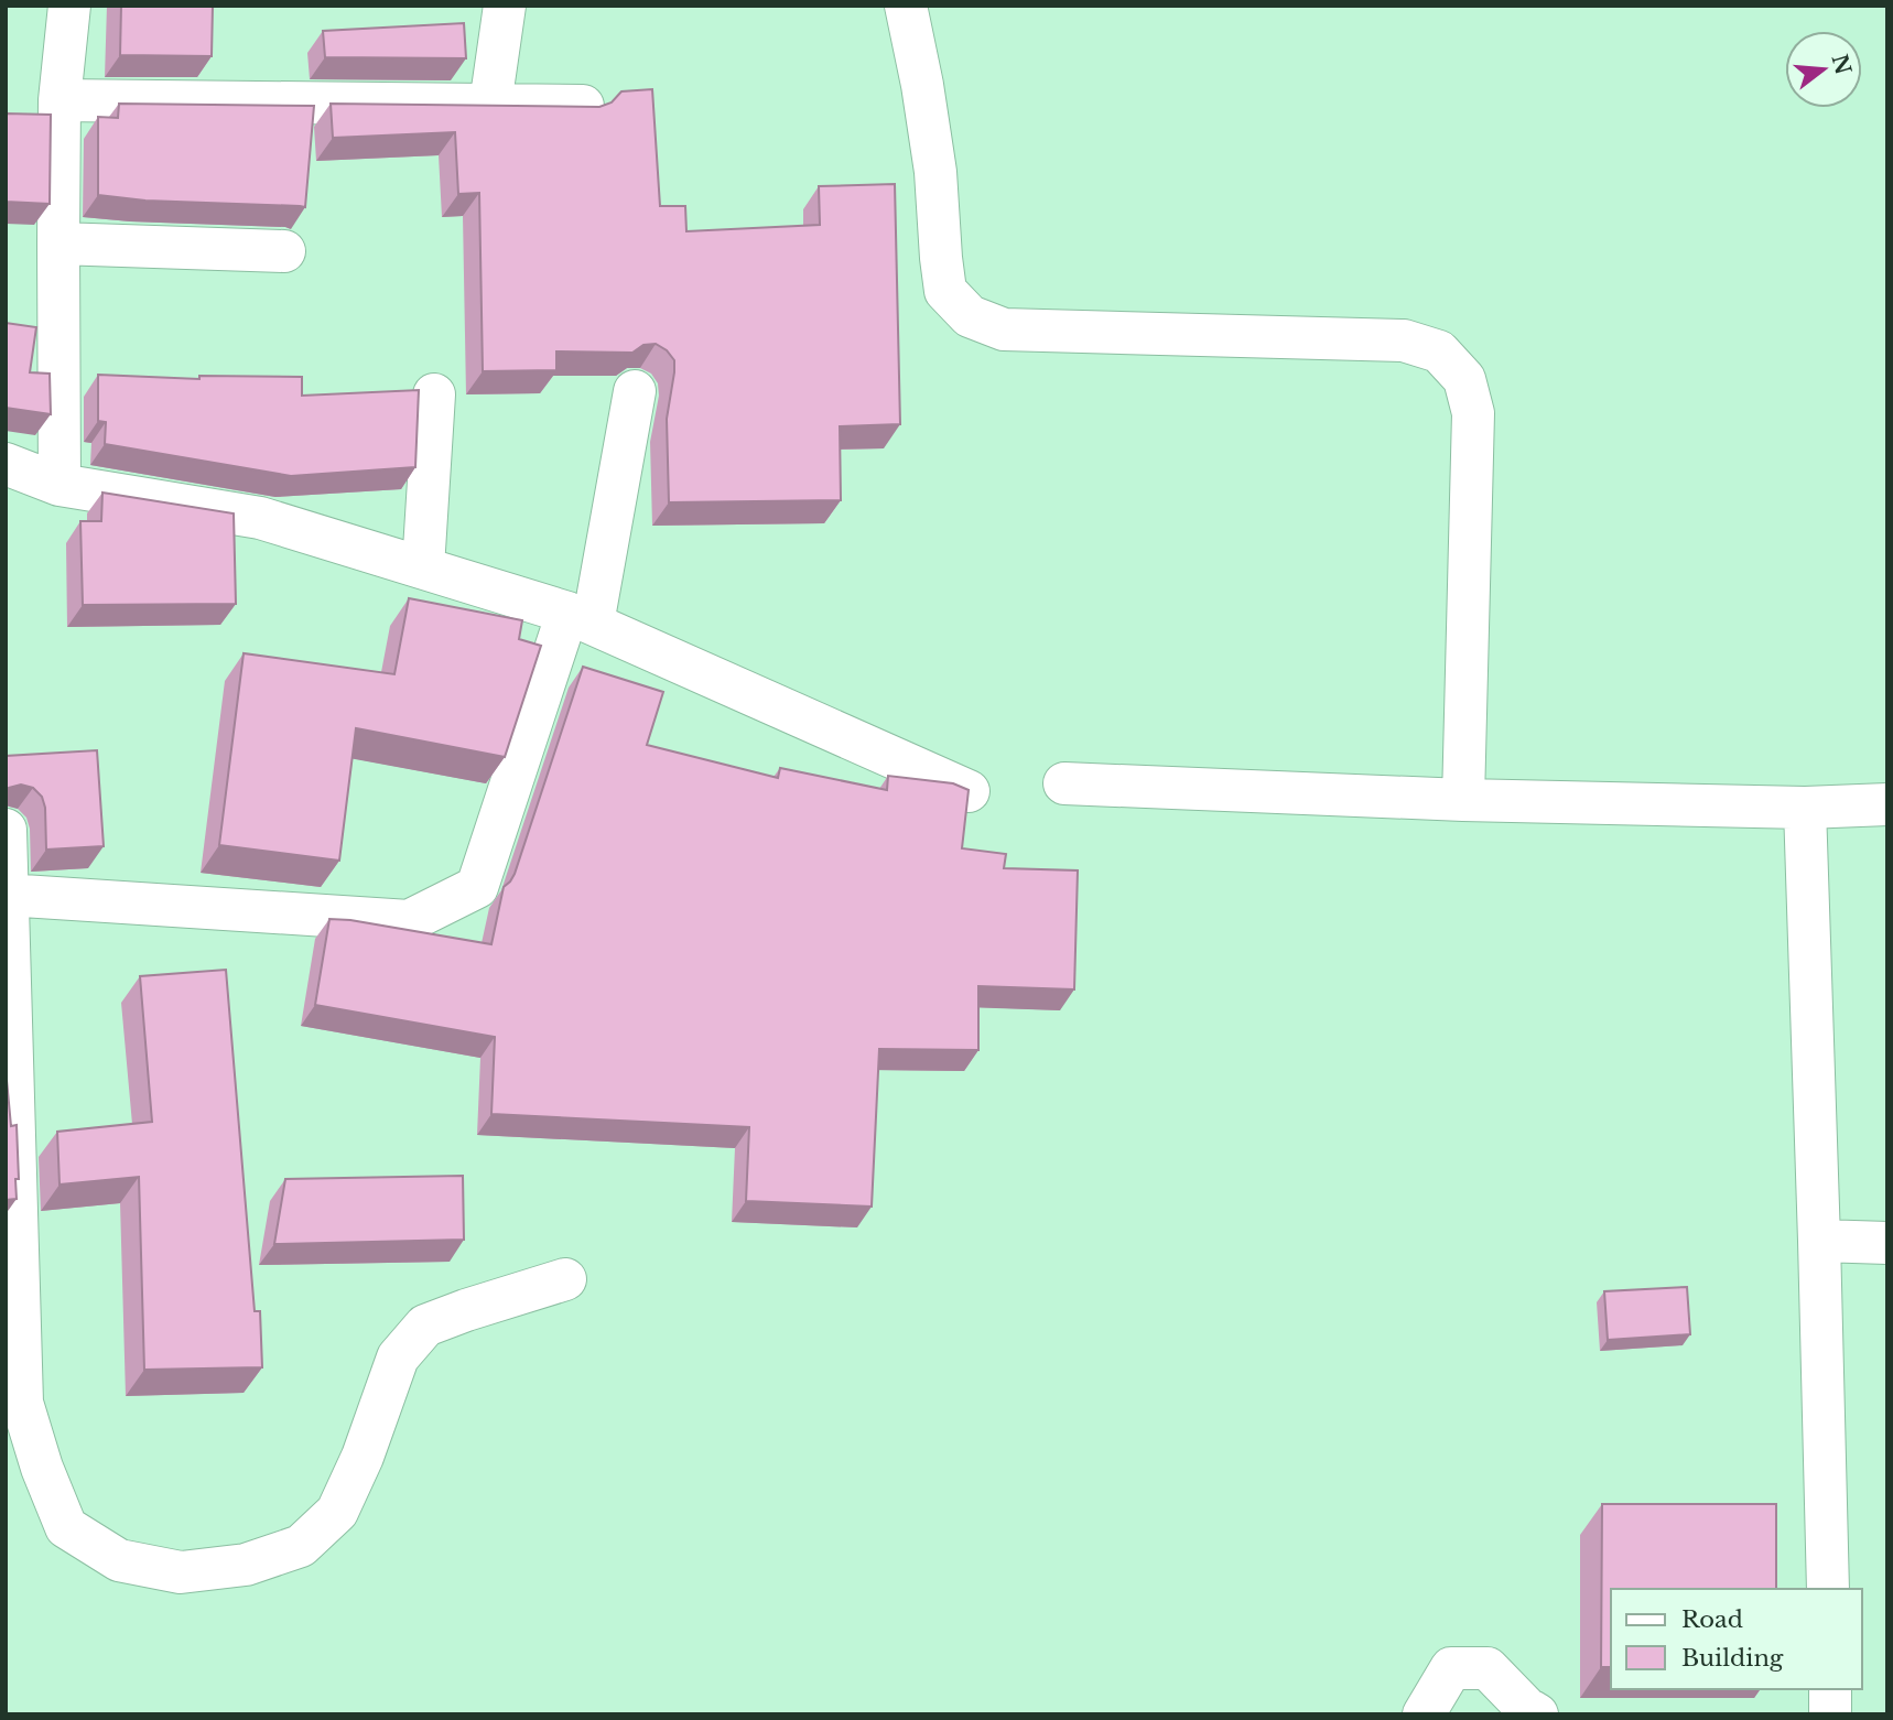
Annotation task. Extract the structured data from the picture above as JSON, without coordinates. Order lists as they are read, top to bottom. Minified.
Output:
{"legend":["Road","Building"],"north":"right"}
